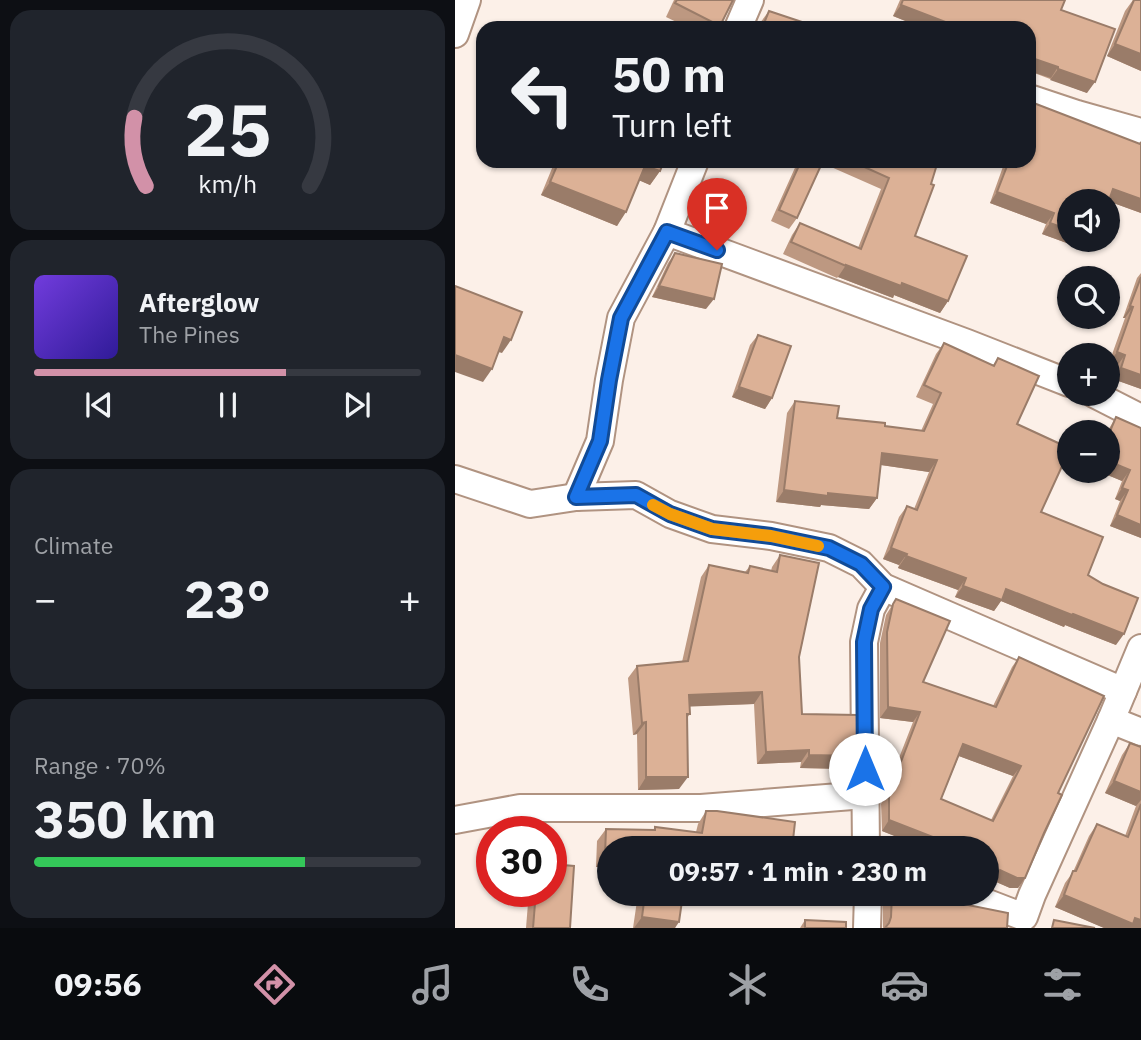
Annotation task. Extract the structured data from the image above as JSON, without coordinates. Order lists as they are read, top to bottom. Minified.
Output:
{"page":{"turn":["50 m","Turn left"],"map_buttons":["+","−"],"song":["Afterglow","The Pines"],"tile":["Climate",["Range · 70%","350 km"]],"heat":["−","23°","+"],"limit":"30","trip":"09:57 · 1 min · 230 m","tabs":"09:56","gauge":["25","km/h"]}}
